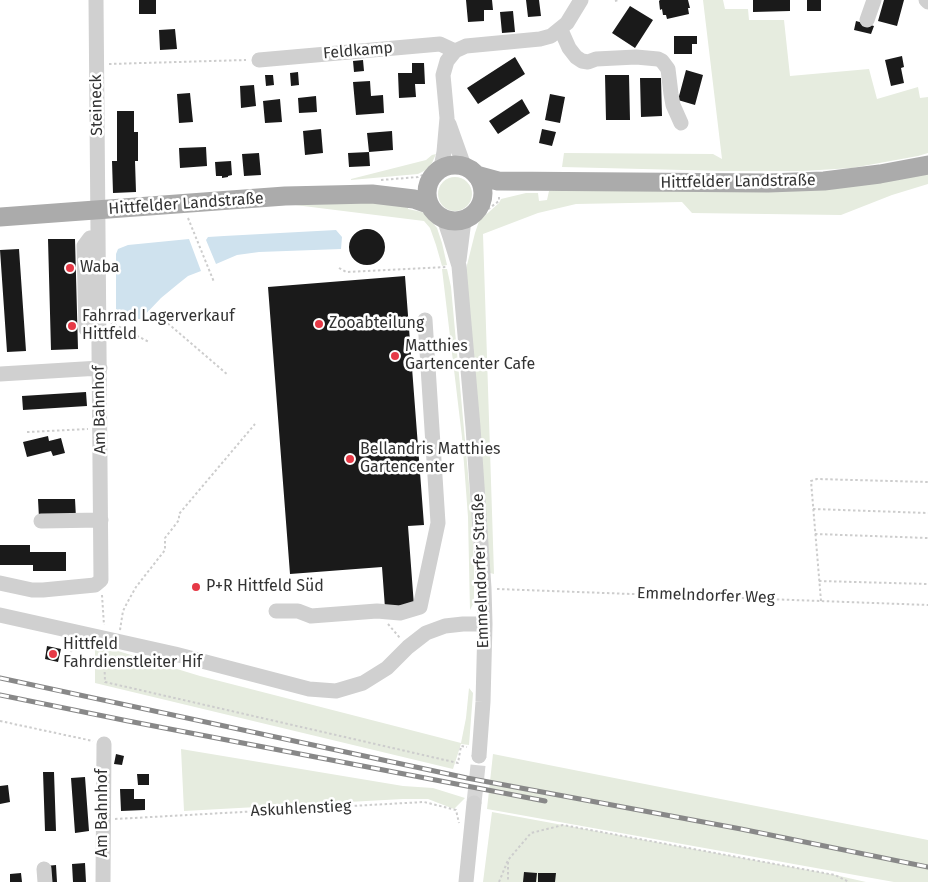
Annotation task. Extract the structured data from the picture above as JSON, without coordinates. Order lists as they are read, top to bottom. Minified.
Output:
{"streets":{"main road":["Hittfelder Landstraße"],"street":["Feldkamp","Steineck","Am Bahnhof","Emmelndorfer Straße"],"path":["Emmelndorfer Weg","Askuhlenstieg"]},"crossings":[["Steineck","Hittfelder Landstraße"],["Hittfelder Landstraße","Emmelndorfer Straße"],["Am Bahnhof","Askuhlenstieg"],["Emmelndorfer Straße","Emmelndorfer Weg"]],"places":["Waba","Zooabteilung","Fahrrad Lagerverkauf Hittfeld","Matthies Gartencenter Cafe","Bellandris Matthies Gartencenter","P+R Hittfeld Süd","Hittfeld Fahrdienstleiter Hif"]}
